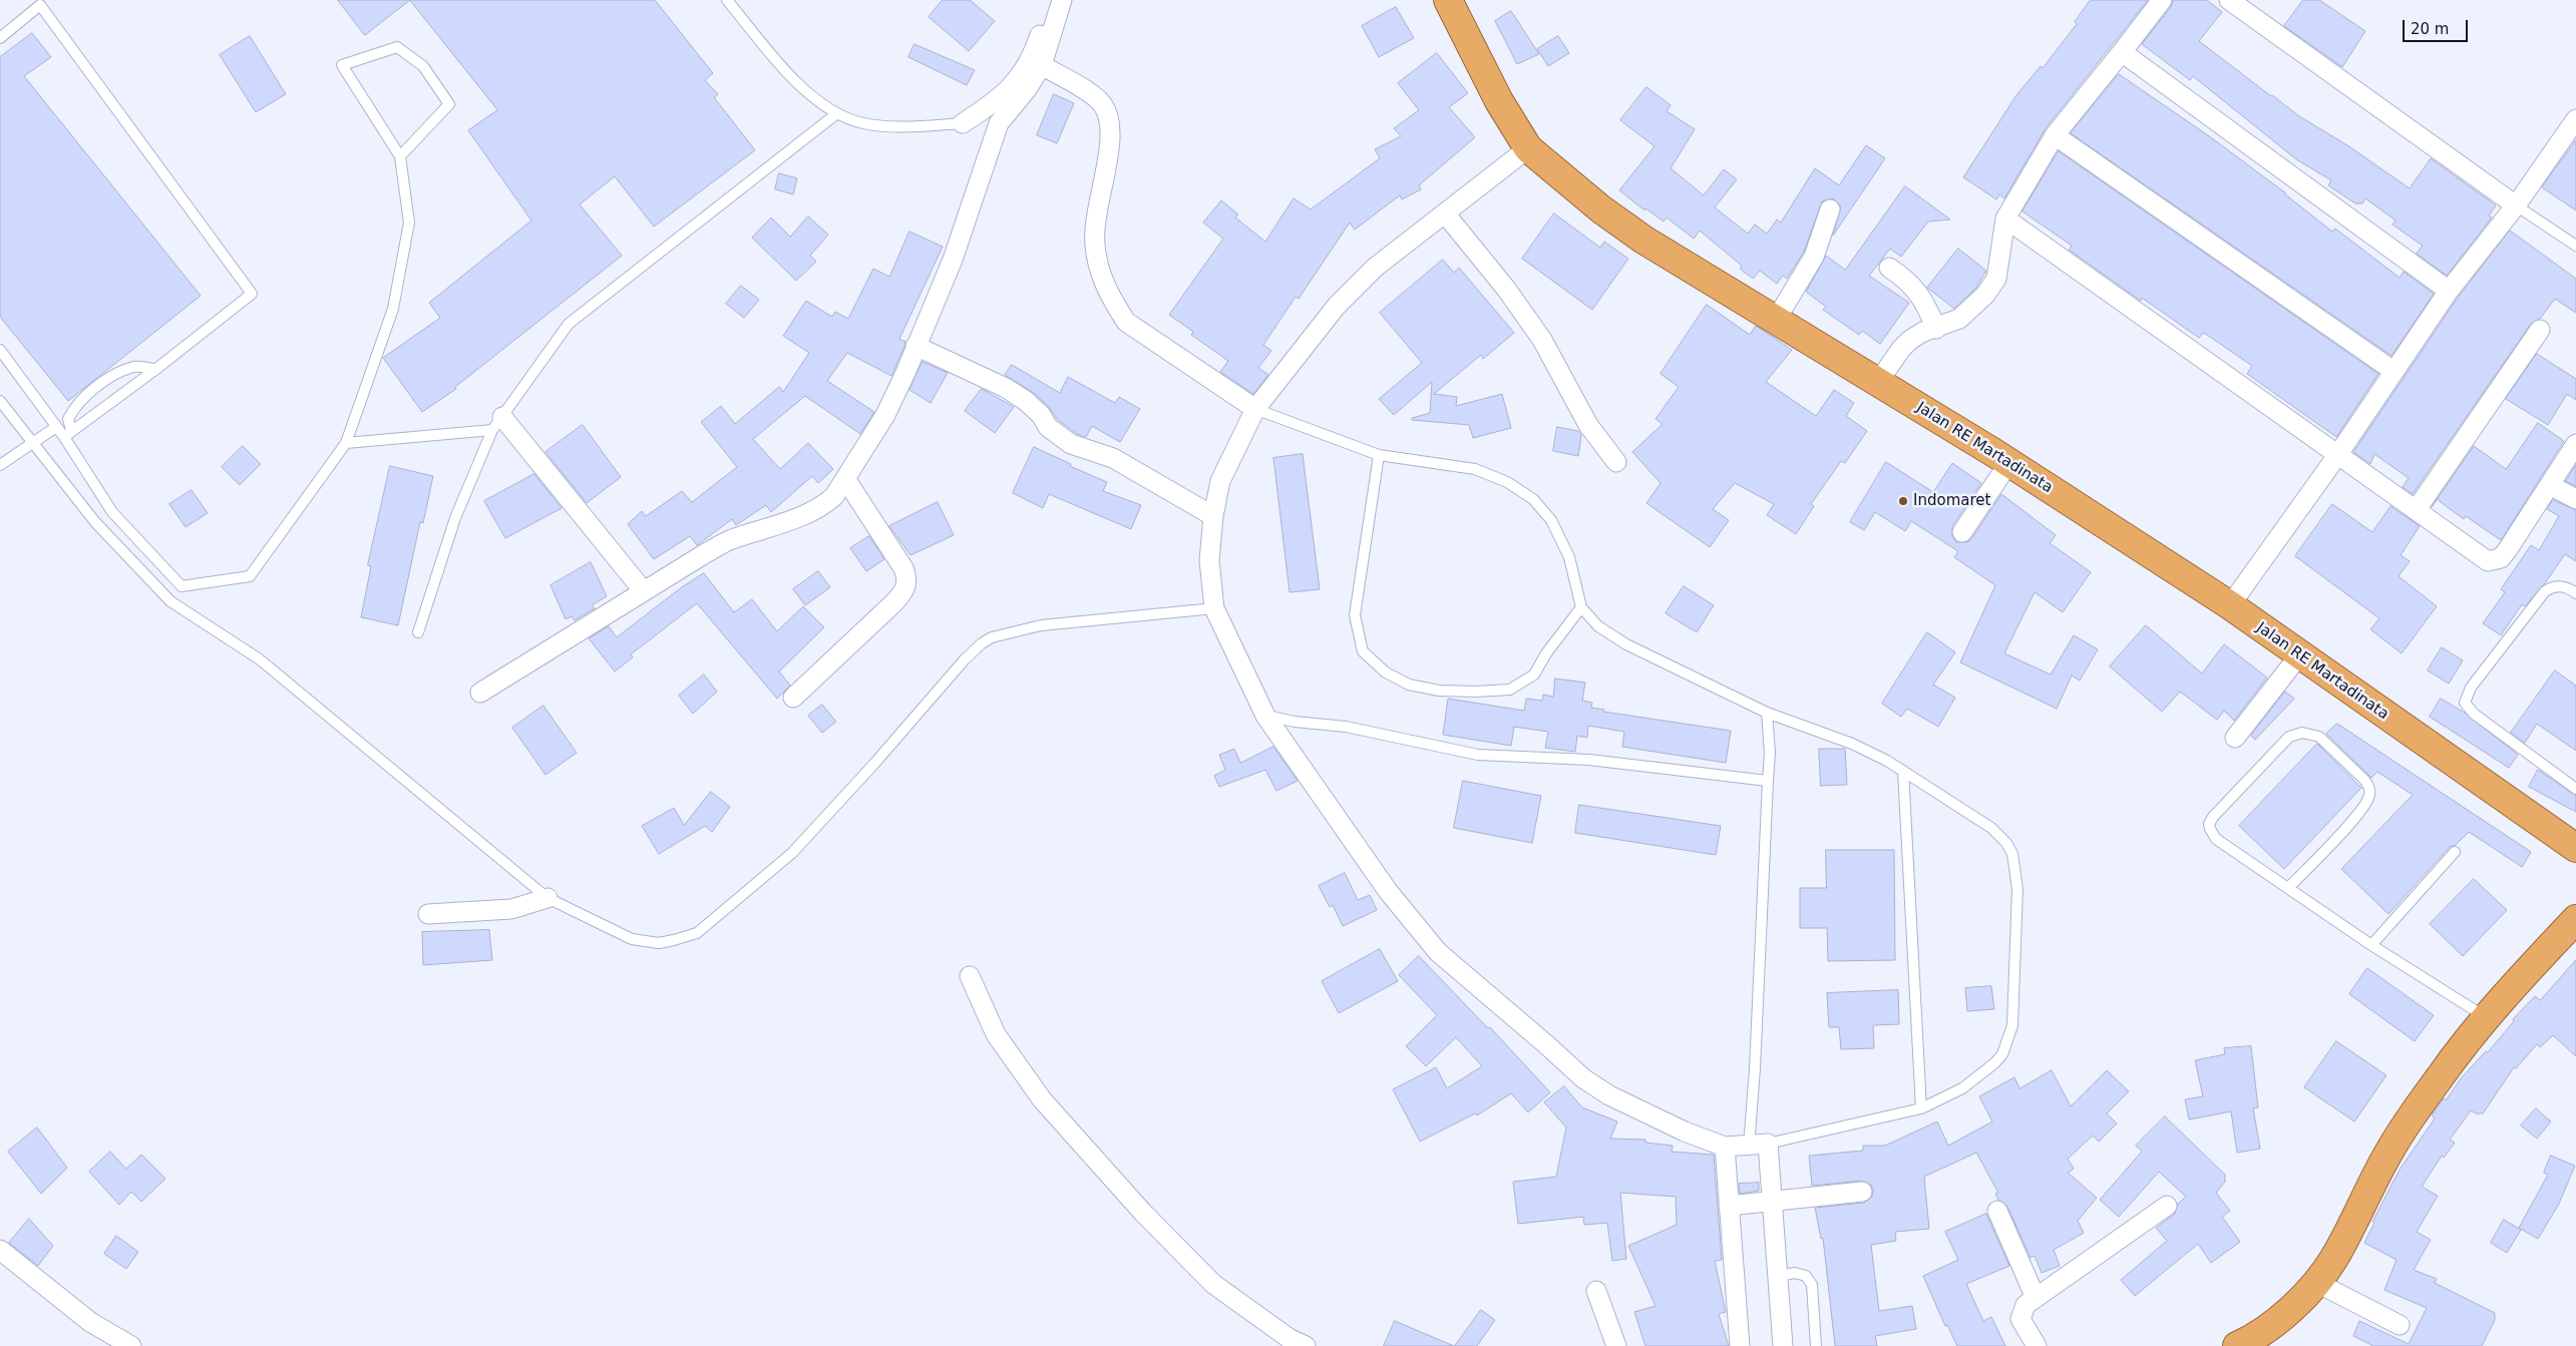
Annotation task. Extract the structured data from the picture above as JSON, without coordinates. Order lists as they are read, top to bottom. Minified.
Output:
{"streets":{"highway":["Jalan RE Martadinata"]},"places":["Indomaret"],"scale_bar":"20 m"}
